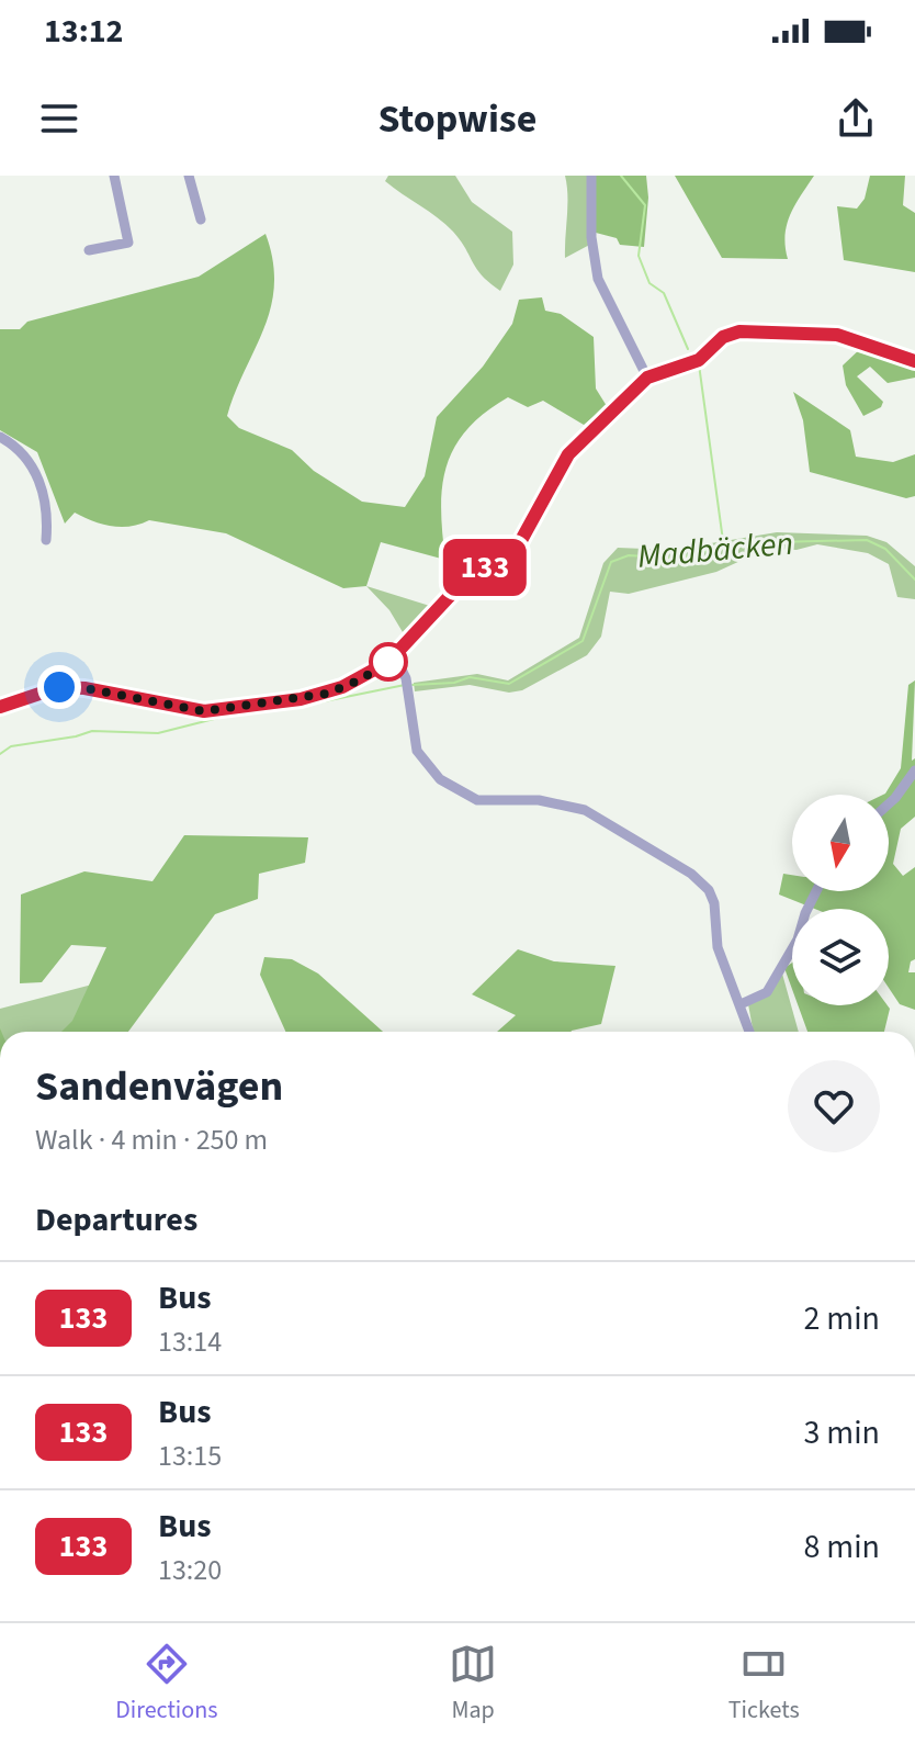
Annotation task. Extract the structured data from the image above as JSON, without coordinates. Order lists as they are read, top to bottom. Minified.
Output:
{"water":["Madbäcken"],"lines":["bus line 133"],"north":"bottom","page":{"status":"13:12","header":"Stopwise","on_map":"133","heading":[["Sandenvägen","Walk · 4 min · 250 m"],"Departures"],"list":[{"mark":"133","name":"Bus","note":"13:14","value":"2 min"},{"mark":"133","name":"Bus","note":"13:15","value":"3 min"},{"mark":"133","name":"Bus","note":"13:20","value":"8 min"}],"tabs":["Directions","Map","Tickets"]}}
